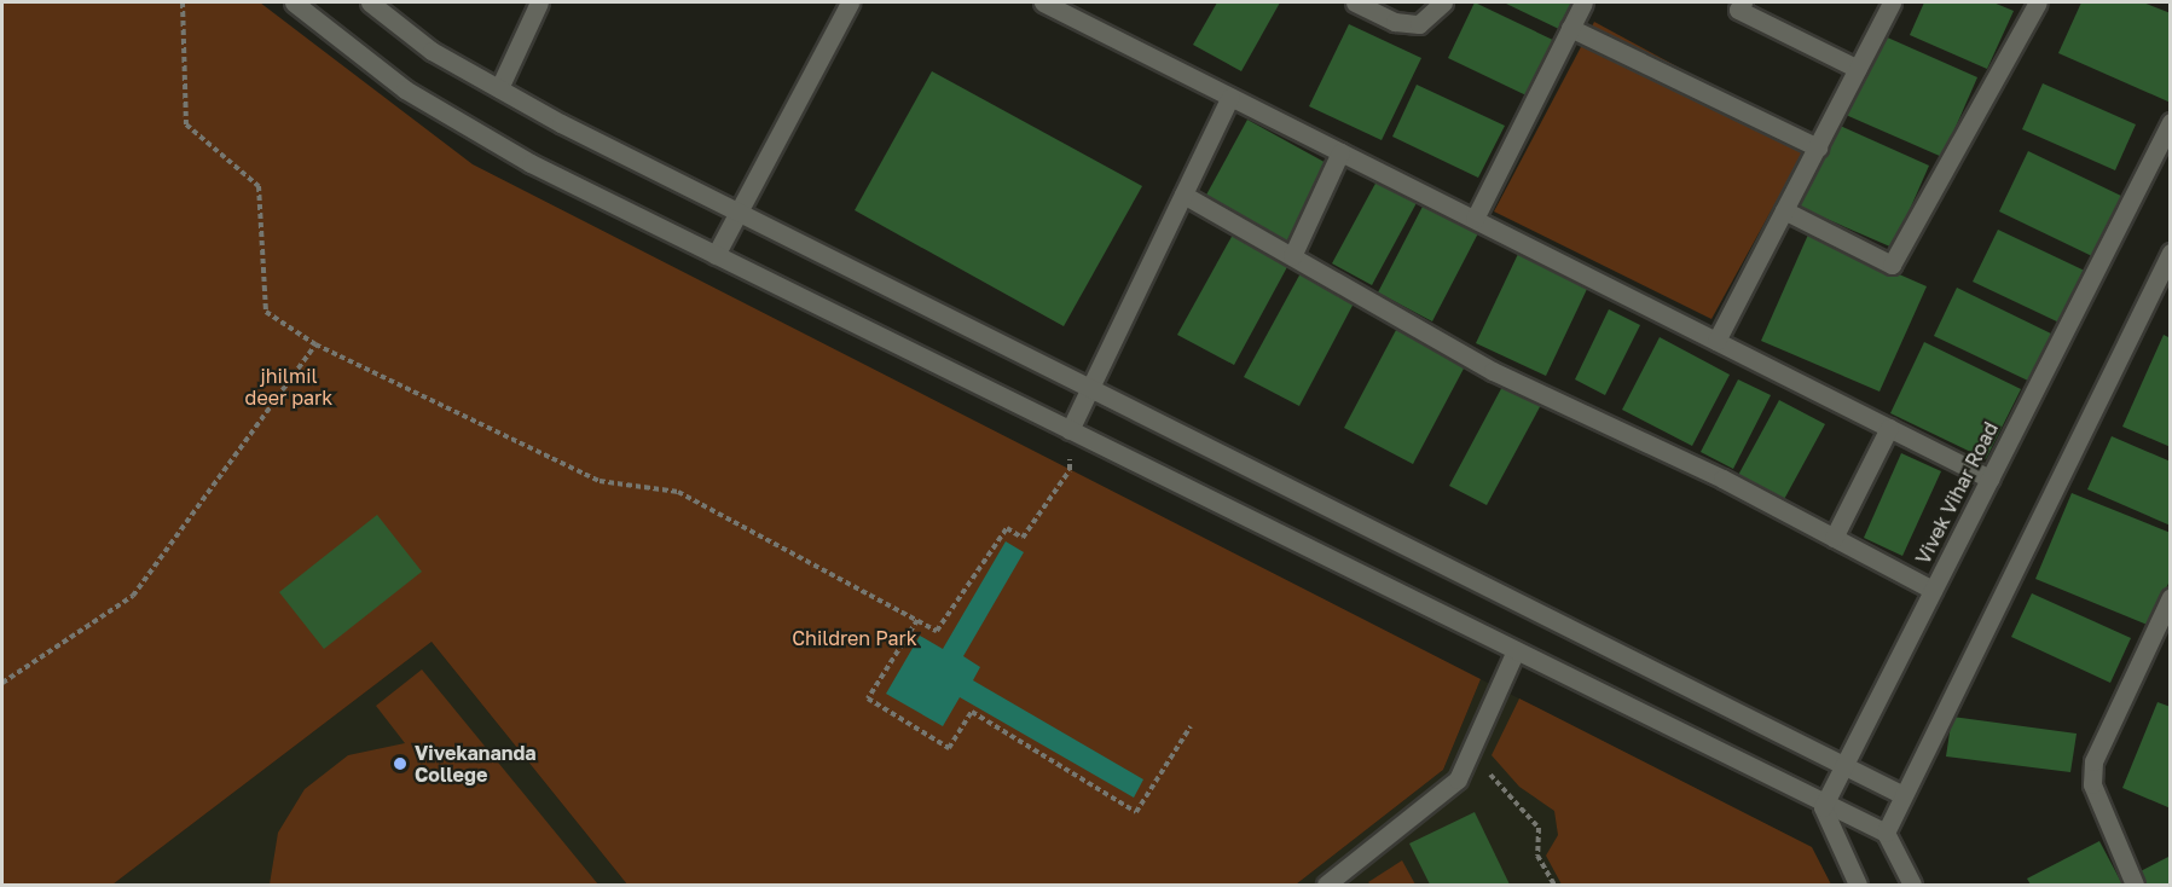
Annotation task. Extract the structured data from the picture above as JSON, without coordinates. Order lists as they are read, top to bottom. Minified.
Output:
{"streets":{"street":["Vivek Vihar Road"]},"parks":["jhilmil deer park","Children Park"],"places":["Vivekananda College"]}
